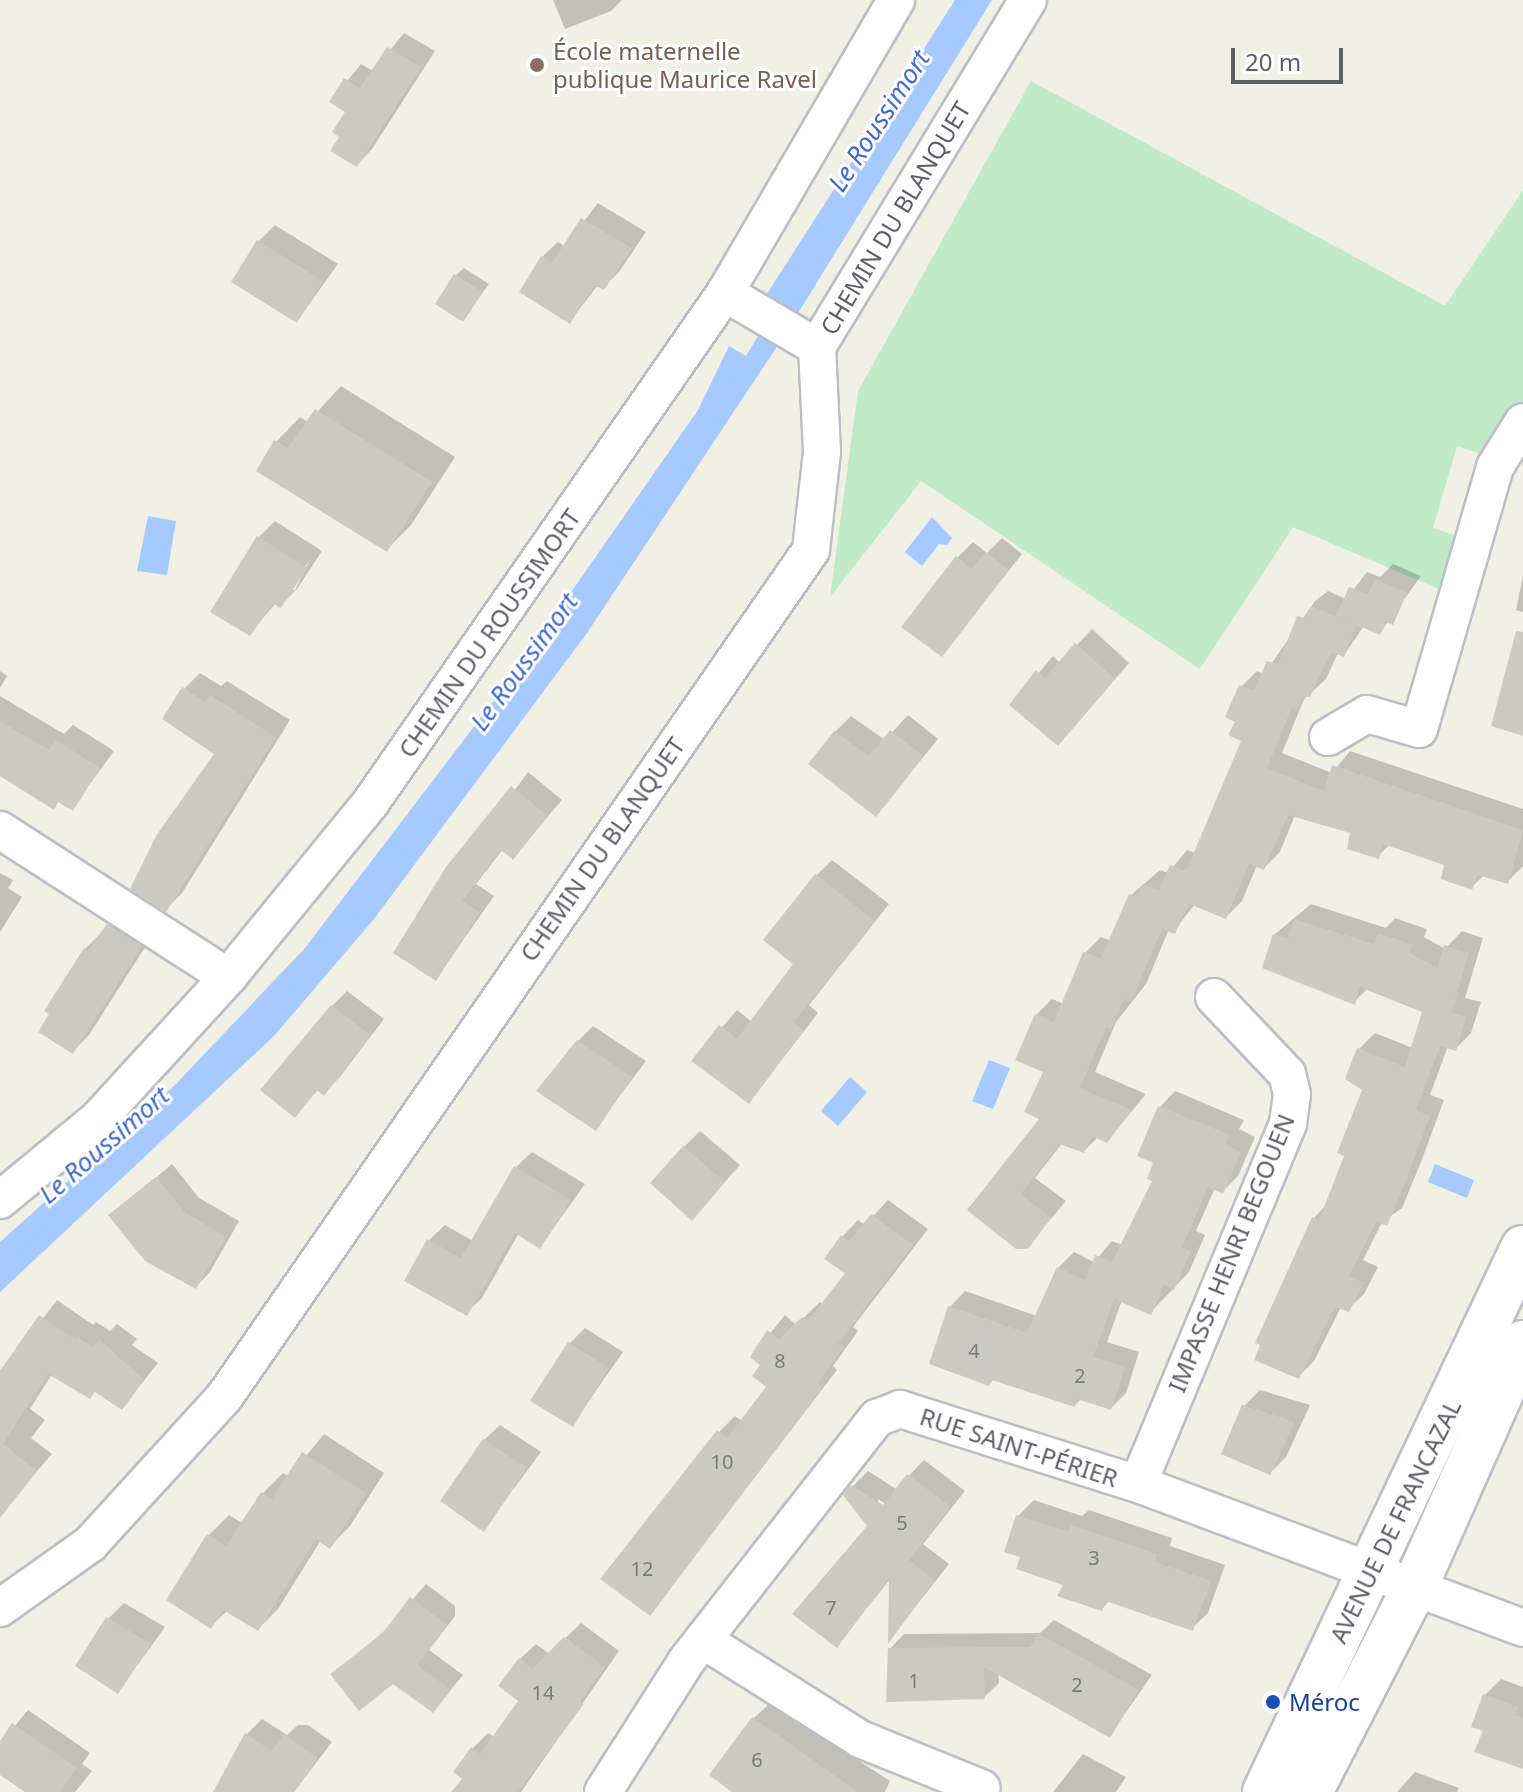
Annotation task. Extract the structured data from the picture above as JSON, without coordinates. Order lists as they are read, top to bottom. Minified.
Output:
{"streets":{"main road":["AVENUE DE FRANCAZAL"],"street":["CHEMIN DU BLANQUET","CHEMIN DU ROUSSIMORT","IMPASSE HENRI BEGOUEN","RUE SAINT-PÉRIER"]},"crossings":[["IMPASSE HENRI BEGOUEN","RUE SAINT-PÉRIER"],["RUE SAINT-PÉRIER","AVENUE DE FRANCAZAL"]],"water":["Le Roussimort"],"places":["École maternelle publique Maurice Ravel","Méroc"],"house_numbers":["4","8","2","10","5","3","12","7","1","2","14","6"],"scale_bar":"20 m"}
